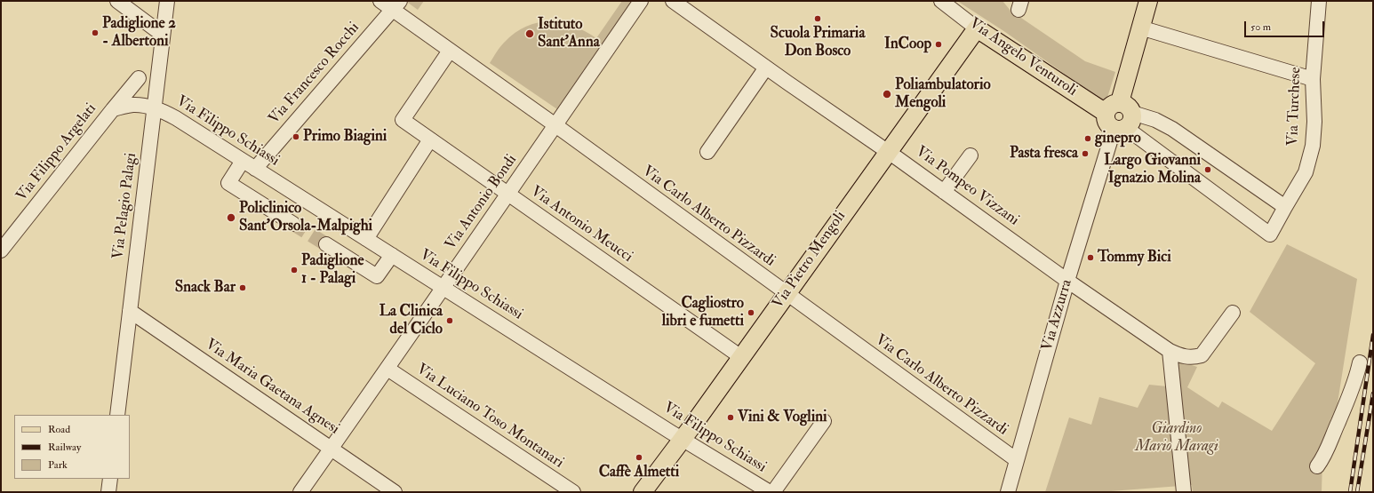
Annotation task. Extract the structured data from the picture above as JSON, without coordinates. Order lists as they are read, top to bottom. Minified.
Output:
{"streets":{"main road":["Via Angelo Venturoli","Via Pietro Mengoli","Via Azzurra"],"street":["Via Francesco Rocchi","Via Turchese","Via Filippo Schiassi","Via Filippo Argelati","Via Pompeo Vizzani","Via Antonio Bondi","Via Pelagio Palagi","Via Carlo Alberto Pizzardi","Via Antonio Meucci","Via Maria Gaetana Agnesi","Via Luciano Toso Montanari"]},"crossings":[["Via Angelo Venturoli","Via Pietro Mengoli"],["Via Angelo Venturoli","Via Azzurra"],["Via Francesco Rocchi","Via Filippo Schiassi"],["Via Francesco Rocchi","Via Carlo Alberto Pizzardi"],["Via Filippo Schiassi","Via Filippo Argelati"],["Via Filippo Schiassi","Via Antonio Bondi"],["Via Filippo Schiassi","Via Pelagio Palagi"],["Via Filippo Schiassi","Via Pietro Mengoli"],["Via Filippo Argelati","Via Pelagio Palagi"],["Via Pompeo Vizzani","Via Pietro Mengoli"],["Via Pompeo Vizzani","Via Azzurra"],["Via Antonio Bondi","Via Carlo Alberto Pizzardi"],["Via Antonio Bondi","Via Antonio Meucci"],["Via Antonio Bondi","Via Maria Gaetana Agnesi"],["Via Antonio Bondi","Via Luciano Toso Montanari"],["Via Pelagio Palagi","Via Maria Gaetana Agnesi"],["Via Carlo Alberto Pizzardi","Via Antonio Meucci"],["Via Carlo Alberto Pizzardi","Via Pietro Mengoli"],["Via Carlo Alberto Pizzardi","Via Azzurra"],["Via Antonio Meucci","Via Pietro Mengoli"]],"parks":["Giardino Mario Maragi"],"places":["Scuola Primaria Don Bosco","Padiglione 2 - Albertoni","Istituto Sant'Anna","InCoop","Poliambulatorio Mengoli","Primo Biagini","ginepro","Pasta fresca","Largo Giovanni Ignazio Molina","Policlinico Sant'Orsola-Malpighi","Tommy Bici","Padiglione 1 - Palagi","Snack Bar","Cagliostro libri e fumetti","La Clinica del Ciclo","Vini & Voglini","Caffè Almetti"],"legend":["Road","Railway","Park"],"scale_bar":"50 m"}
